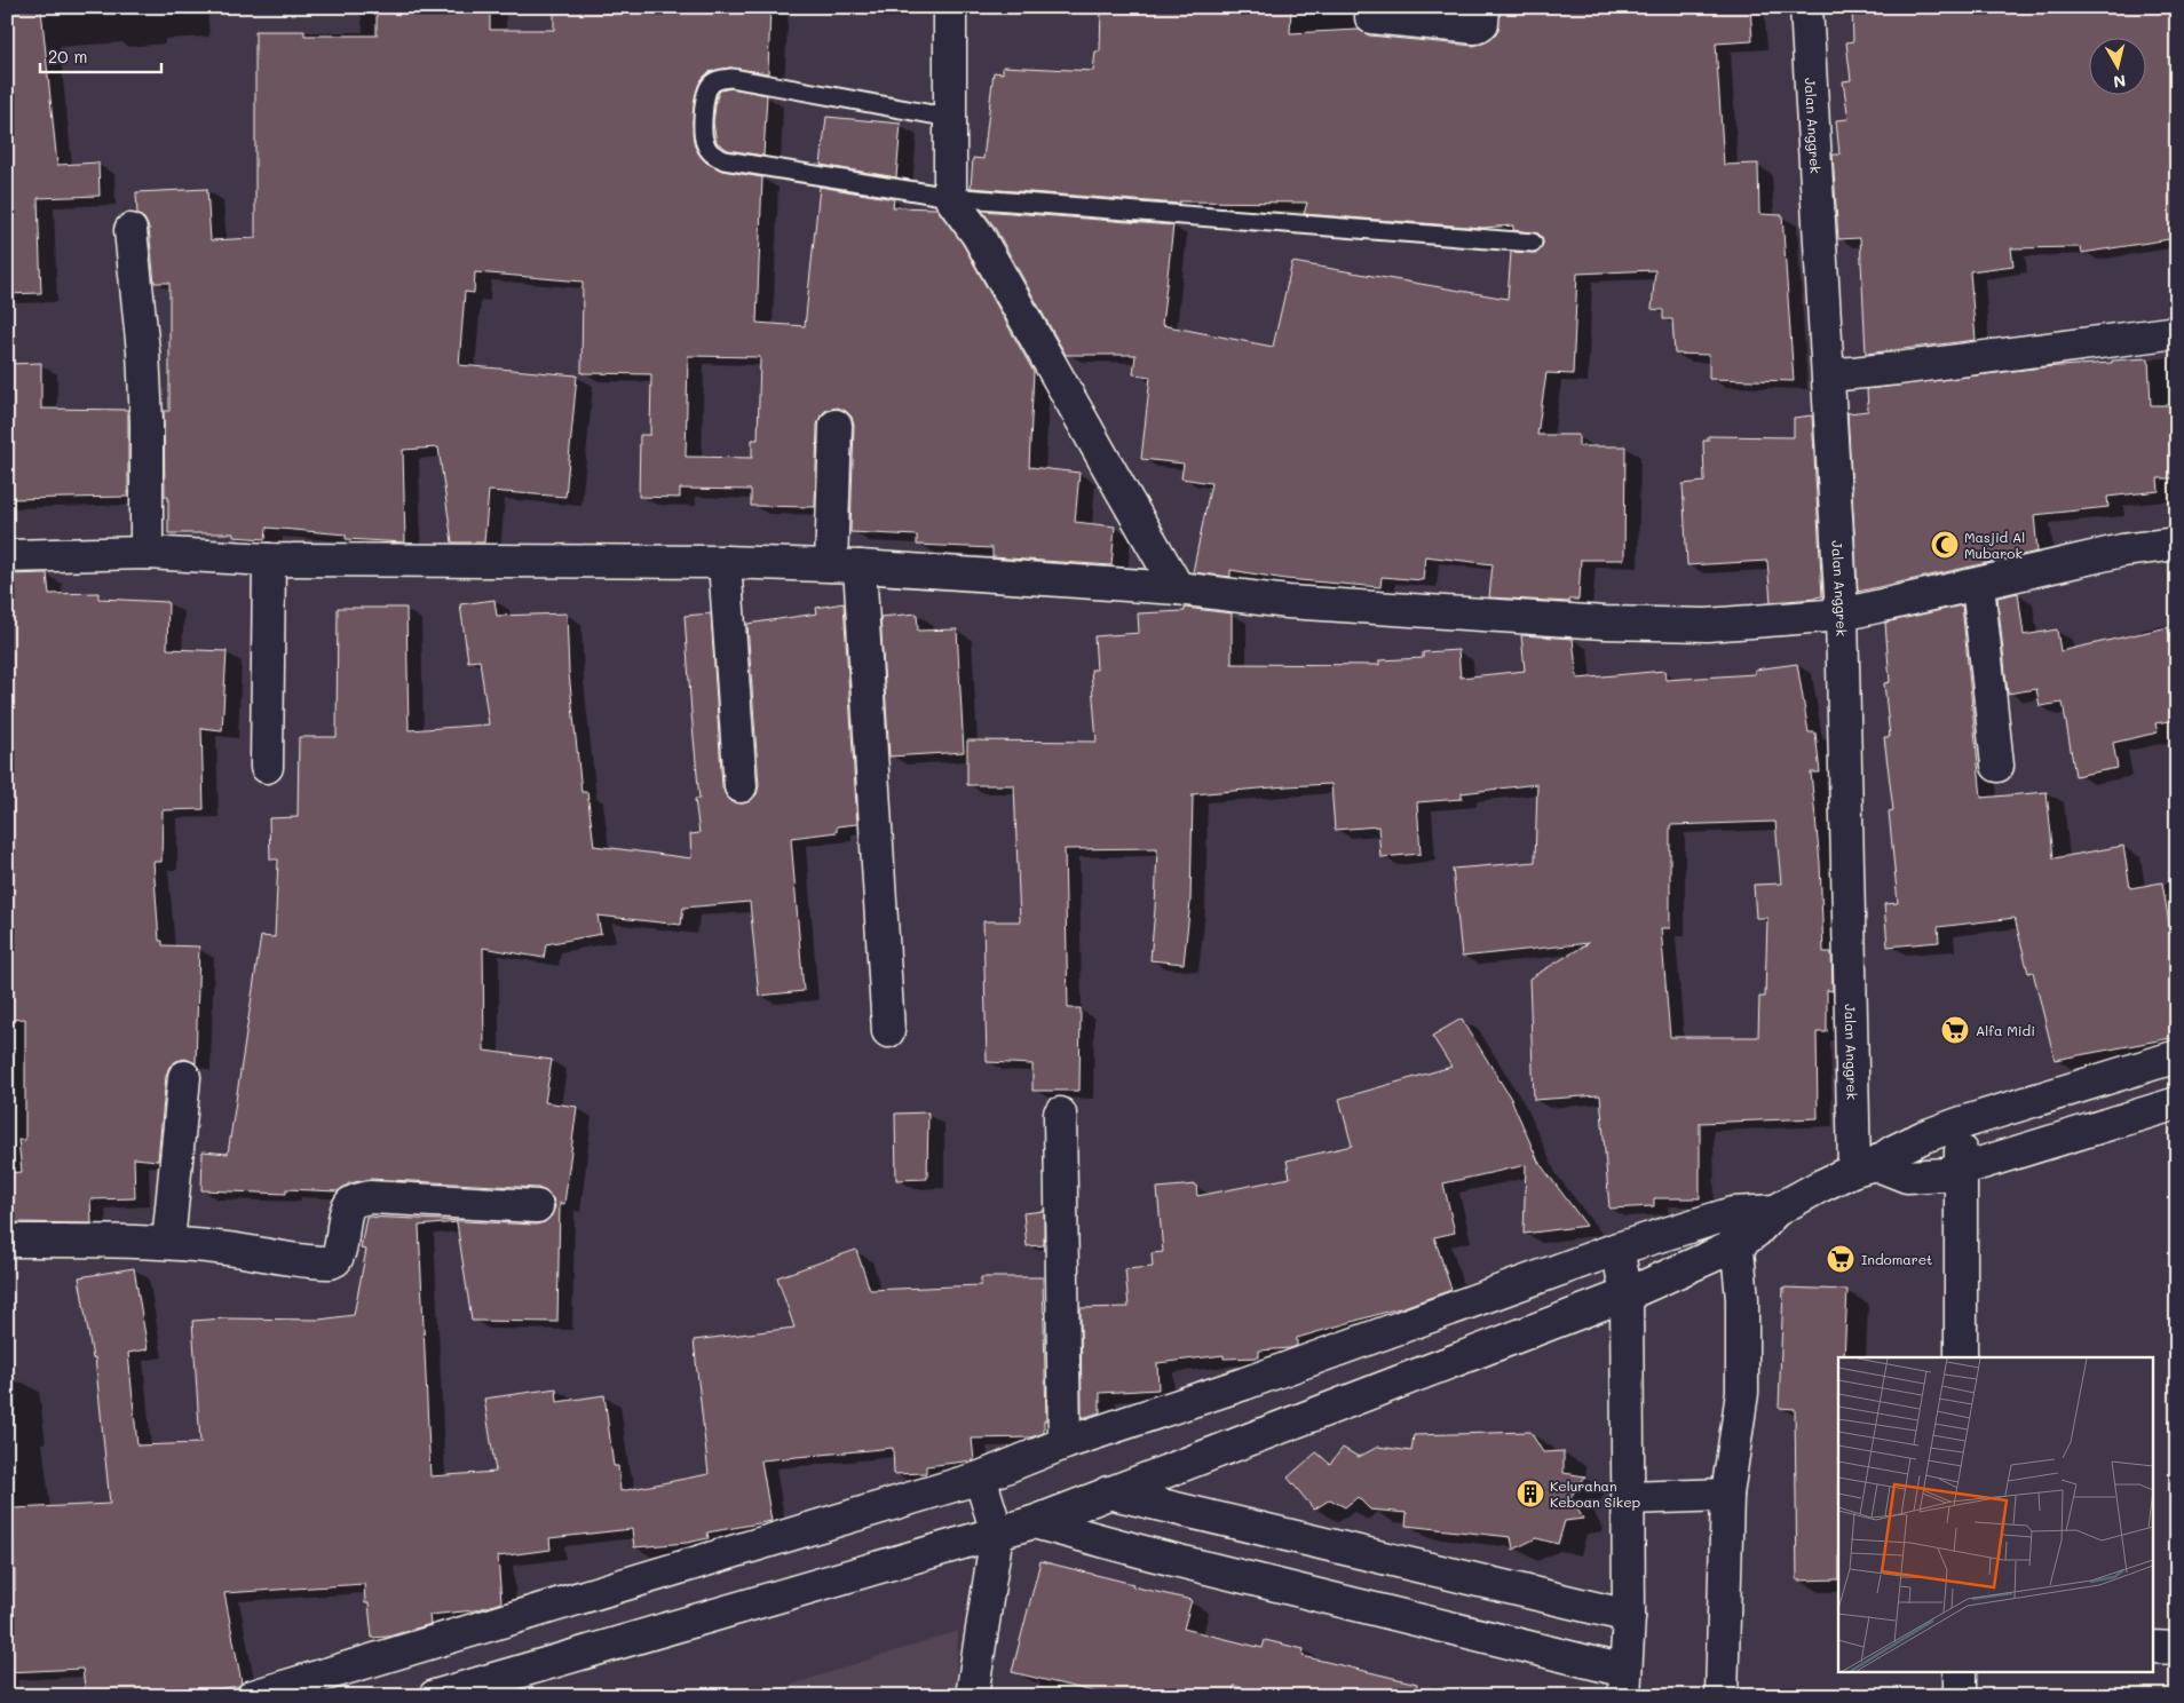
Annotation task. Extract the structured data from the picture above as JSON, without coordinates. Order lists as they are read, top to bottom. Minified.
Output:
{"streets":{"street":["Jalan Anggrek"]},"places":{"mosque":["Masjid Al Mubarok"],"supermarket":["Alfa Midi","Indomaret"],"building":["Kelurahan Keboan Sikep"]},"scale_bar":"20 m","north":"bottom"}
